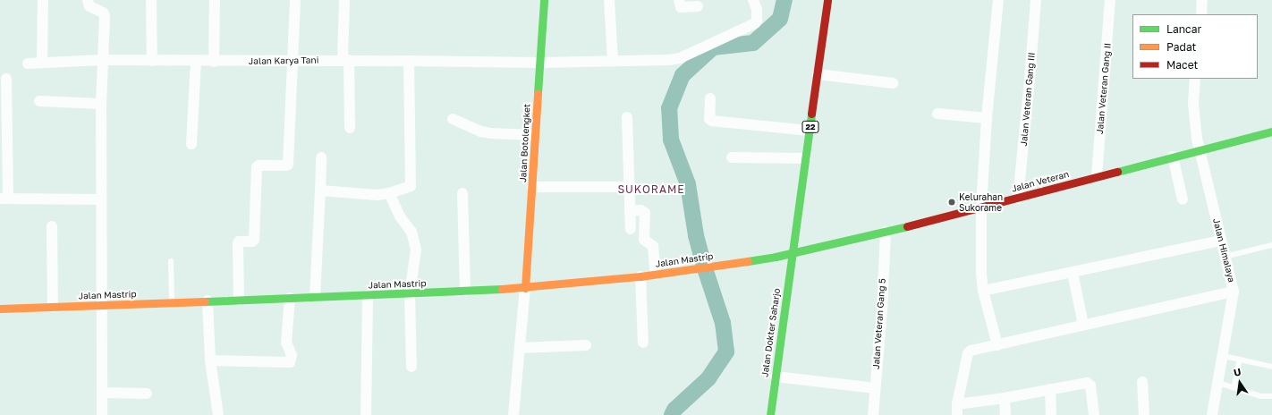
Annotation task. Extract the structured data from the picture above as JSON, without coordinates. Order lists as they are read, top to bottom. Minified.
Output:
{"streets":{"main road":["22","Jalan Botolengket","Jalan Veteran","Jalan Mastrip","Jalan Dokter Saharjo"],"street":["Jalan Karya Tani","Jalan Veteran Gang II","Jalan Veteran Gang III","Jalan Himalaya","Jalan Veteran Gang 5"]},"crossings":[["Jalan Karya Tani","Jalan Botolengket"],["Jalan Veteran Gang II","Jalan Veteran"],["Jalan Veteran Gang III","Jalan Veteran"],["22","Jalan Veteran"],["22","Jalan Mastrip"],["22","Jalan Dokter Saharjo"],["Jalan Botolengket","Jalan Mastrip"],["Jalan Veteran","Jalan Himalaya"],["Jalan Veteran","Jalan Mastrip"],["Jalan Veteran","Jalan Veteran Gang 5"],["Jalan Veteran","Jalan Dokter Saharjo"],["Jalan Mastrip","Jalan Dokter Saharjo"]],"districts":["SUKORAME"],"places":["Kelurahan Sukorame"],"legend":["Lancar","Padat","Macet"],"north":"top"}
